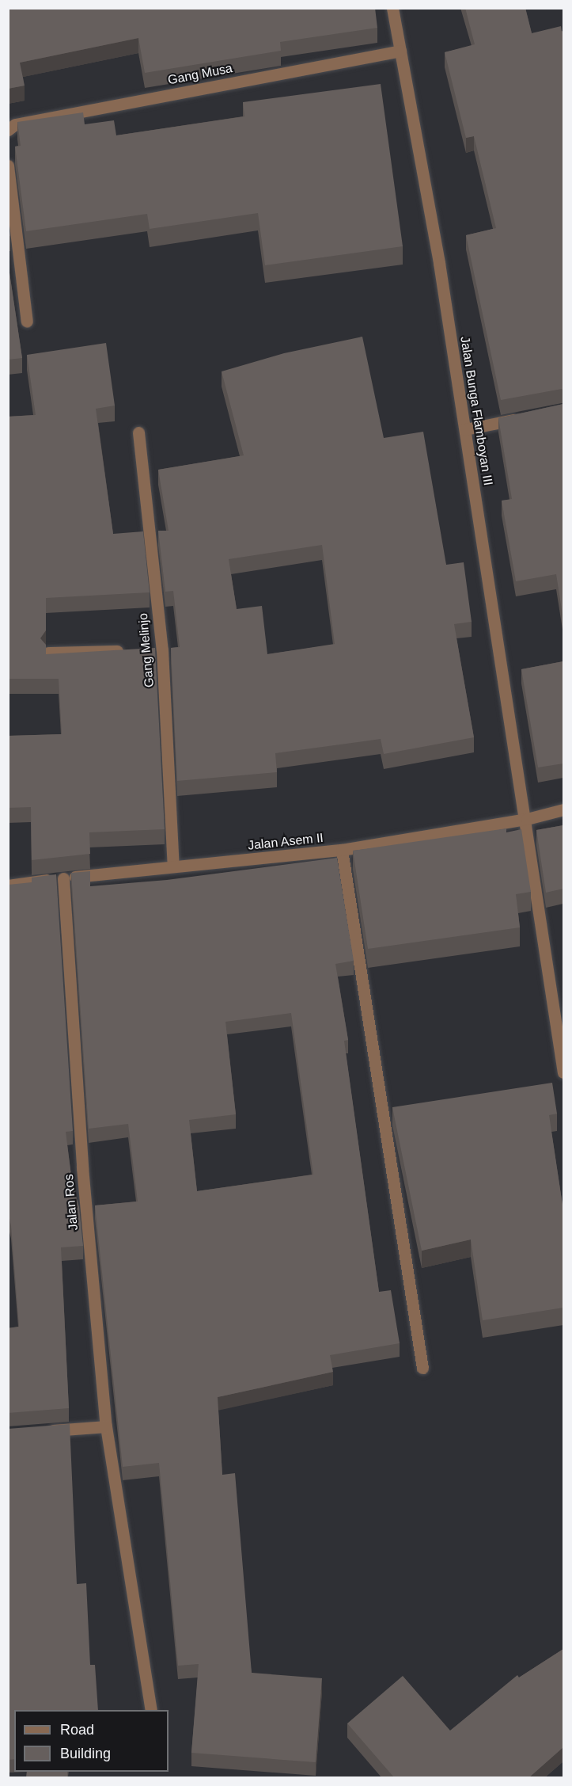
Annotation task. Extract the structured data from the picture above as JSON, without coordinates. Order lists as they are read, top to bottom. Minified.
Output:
{"streets":{"street":["Gang Musa","Jalan Bunga Flamboyan III","Gang Melinjo","Jalan Asem II","Jalan Ros"]},"crossings":[["Gang Musa","Jalan Bunga Flamboyan III"],["Jalan Bunga Flamboyan III","Jalan Asem II"],["Gang Melinjo","Jalan Asem II"],["Jalan Asem II","Jalan Ros"]],"legend":["Road","Building"]}
